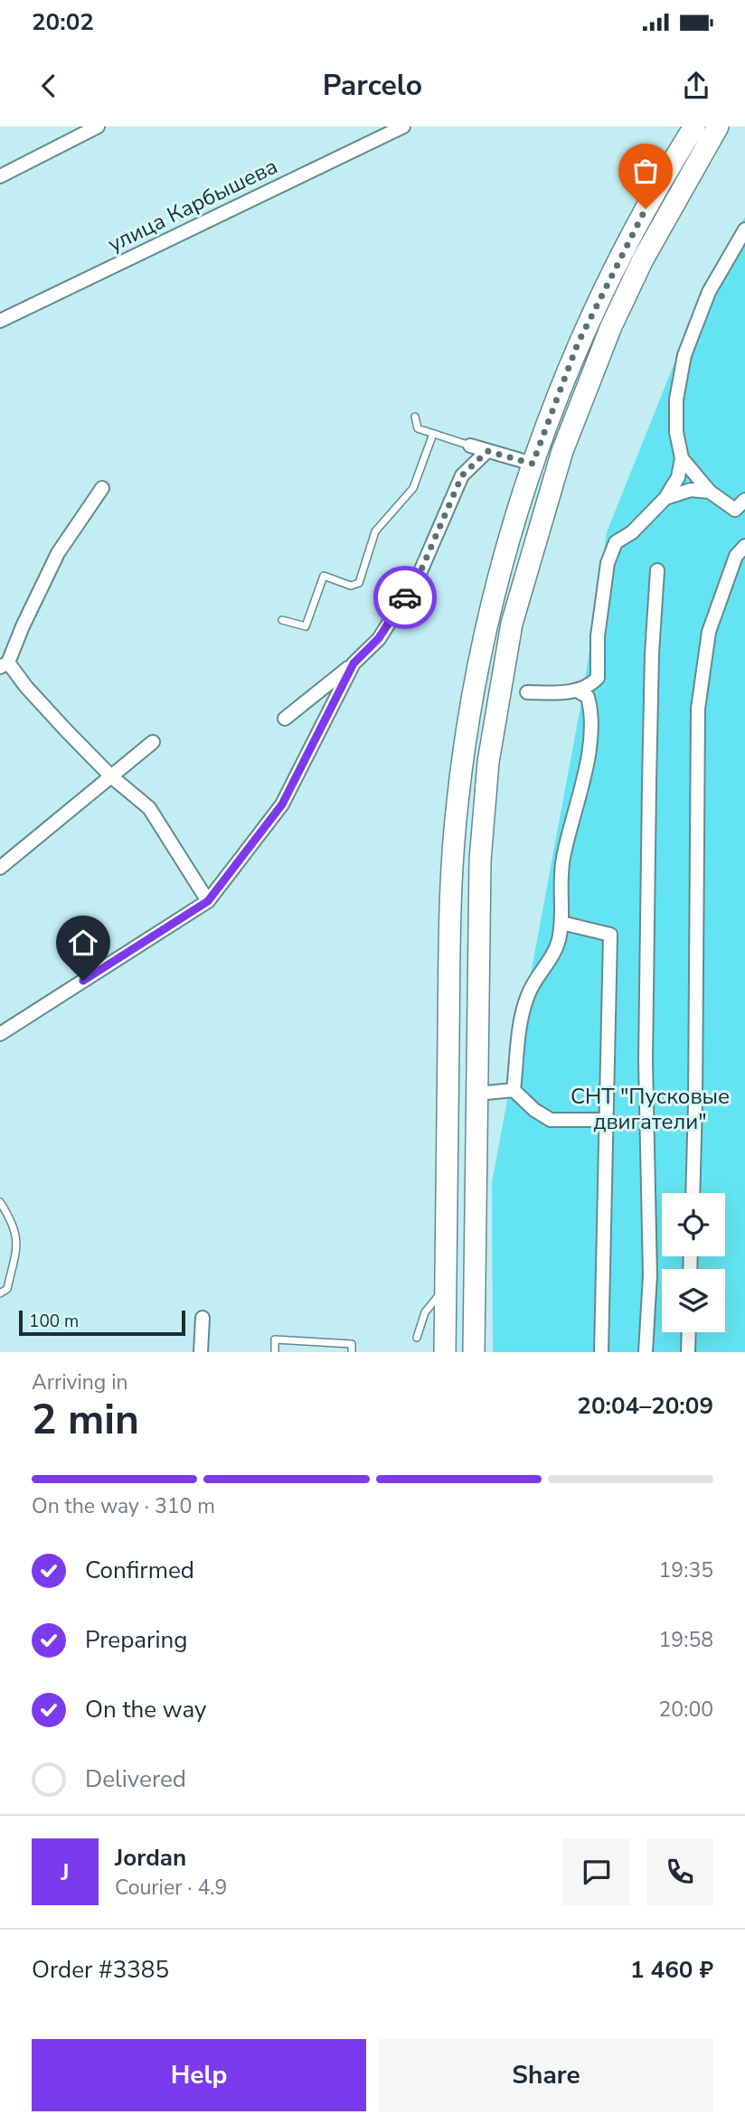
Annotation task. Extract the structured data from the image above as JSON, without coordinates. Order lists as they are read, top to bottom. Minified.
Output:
{"streets":{"street":["улица Карбышева"]},"parks":["СНТ \"Пусковые двигатели\""],"scale_bar":"100 m","page":{"status":"20:02","header":"Parcelo","scale":"100 m","heading":["2 min","Arriving in","20:04–20:09"],"panel":["Jordan","Courier · 4.9","Order #3385","1 460 ₽"],"bar":"On the way · 310 m","list":[["Confirmed","19:35"],["Preparing","19:58"],["On the way","20:00"],"Delivered"],"round":"J","buttons":["Help","Share"]}}
